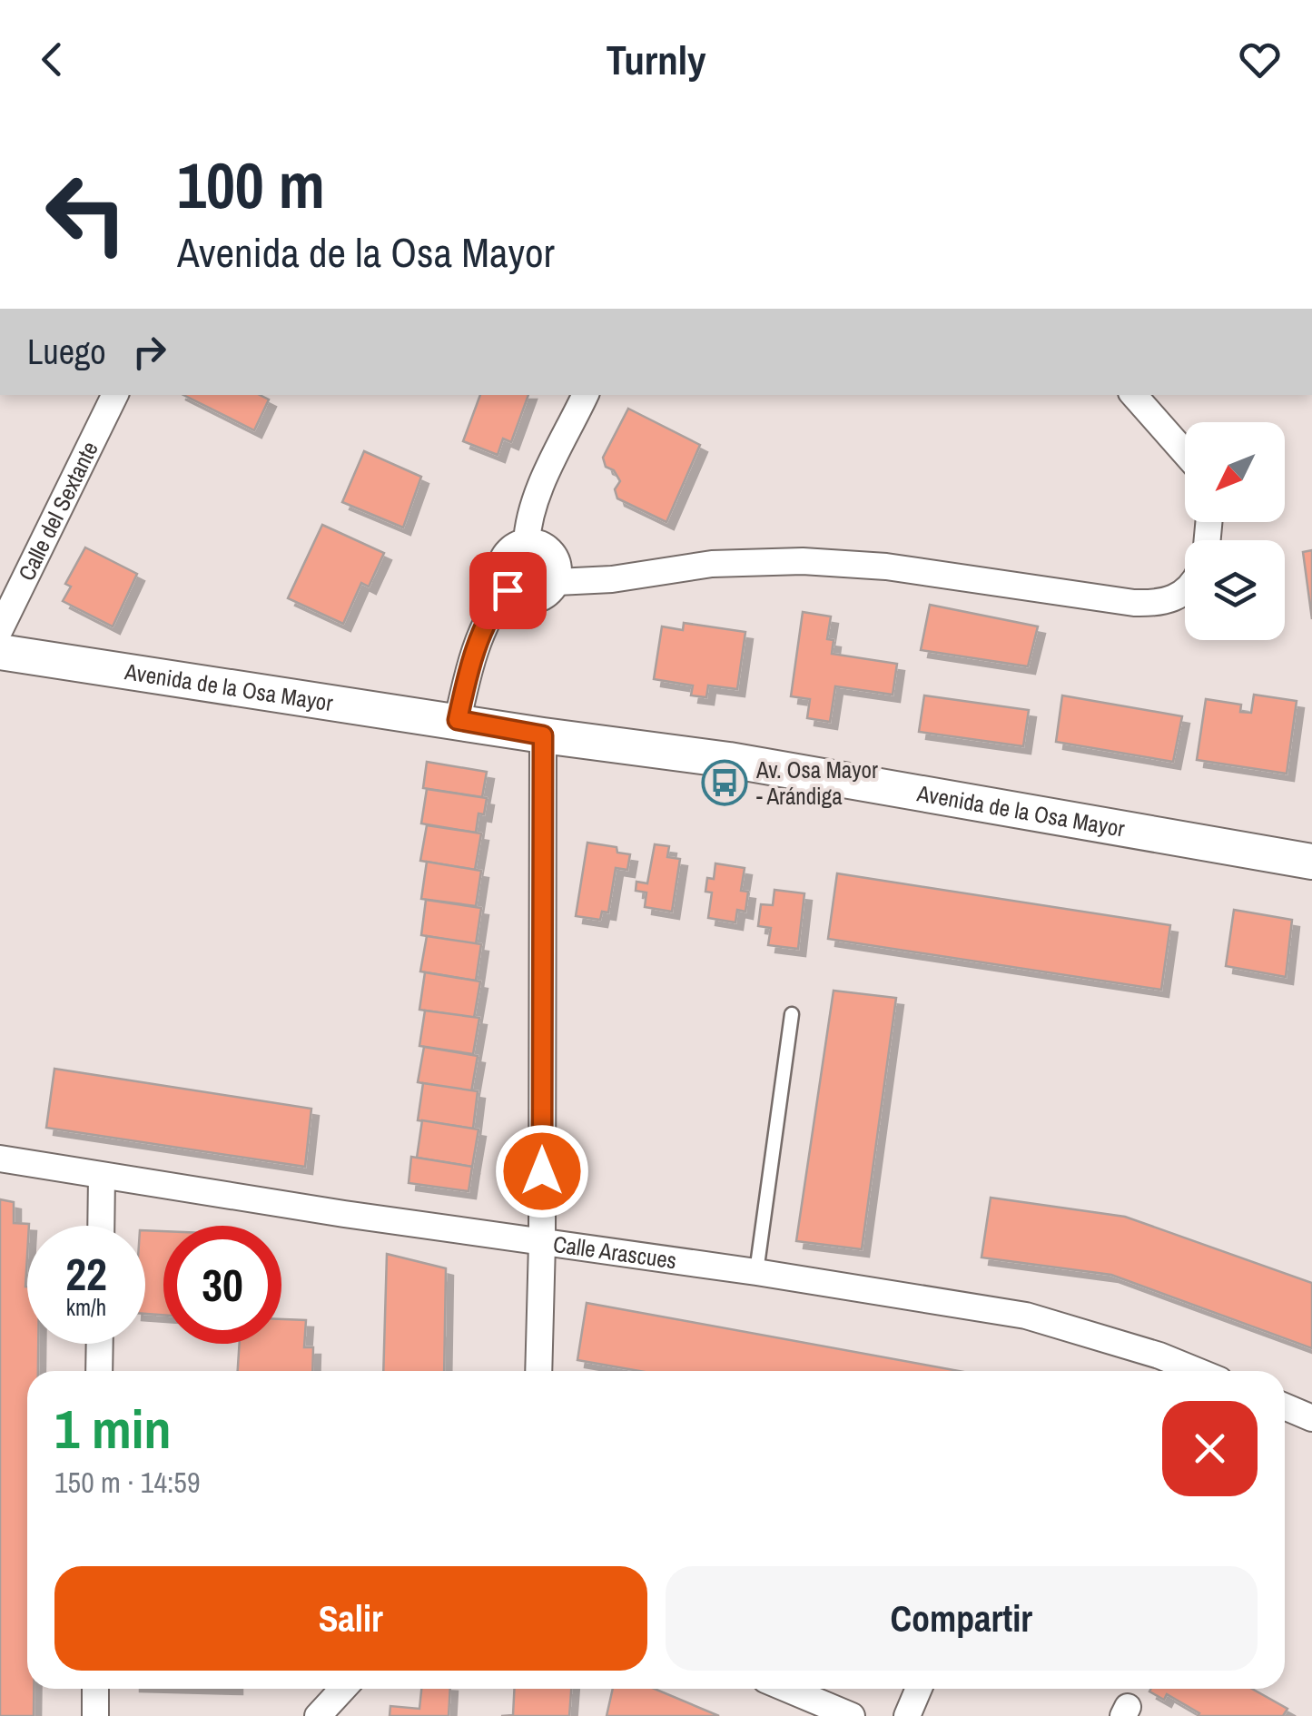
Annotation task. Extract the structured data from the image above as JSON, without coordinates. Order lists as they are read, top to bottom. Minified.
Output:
{"streets":{"main road":["Avenida de la Osa Mayor"],"street":["Calle del Sextante","Calle Arascues"]},"places":{"bus stop":["Av. Osa Mayor - Arándiga"]},"north":"bottom left","page":{"header":"Turnly","turn":["100 m","Avenida de la Osa Mayor"],"then":"Luego","speed":"22 km/h","limit":"30","heading":["1 min","150 m · 14:59"],"buttons":["Salir","Compartir"]}}
